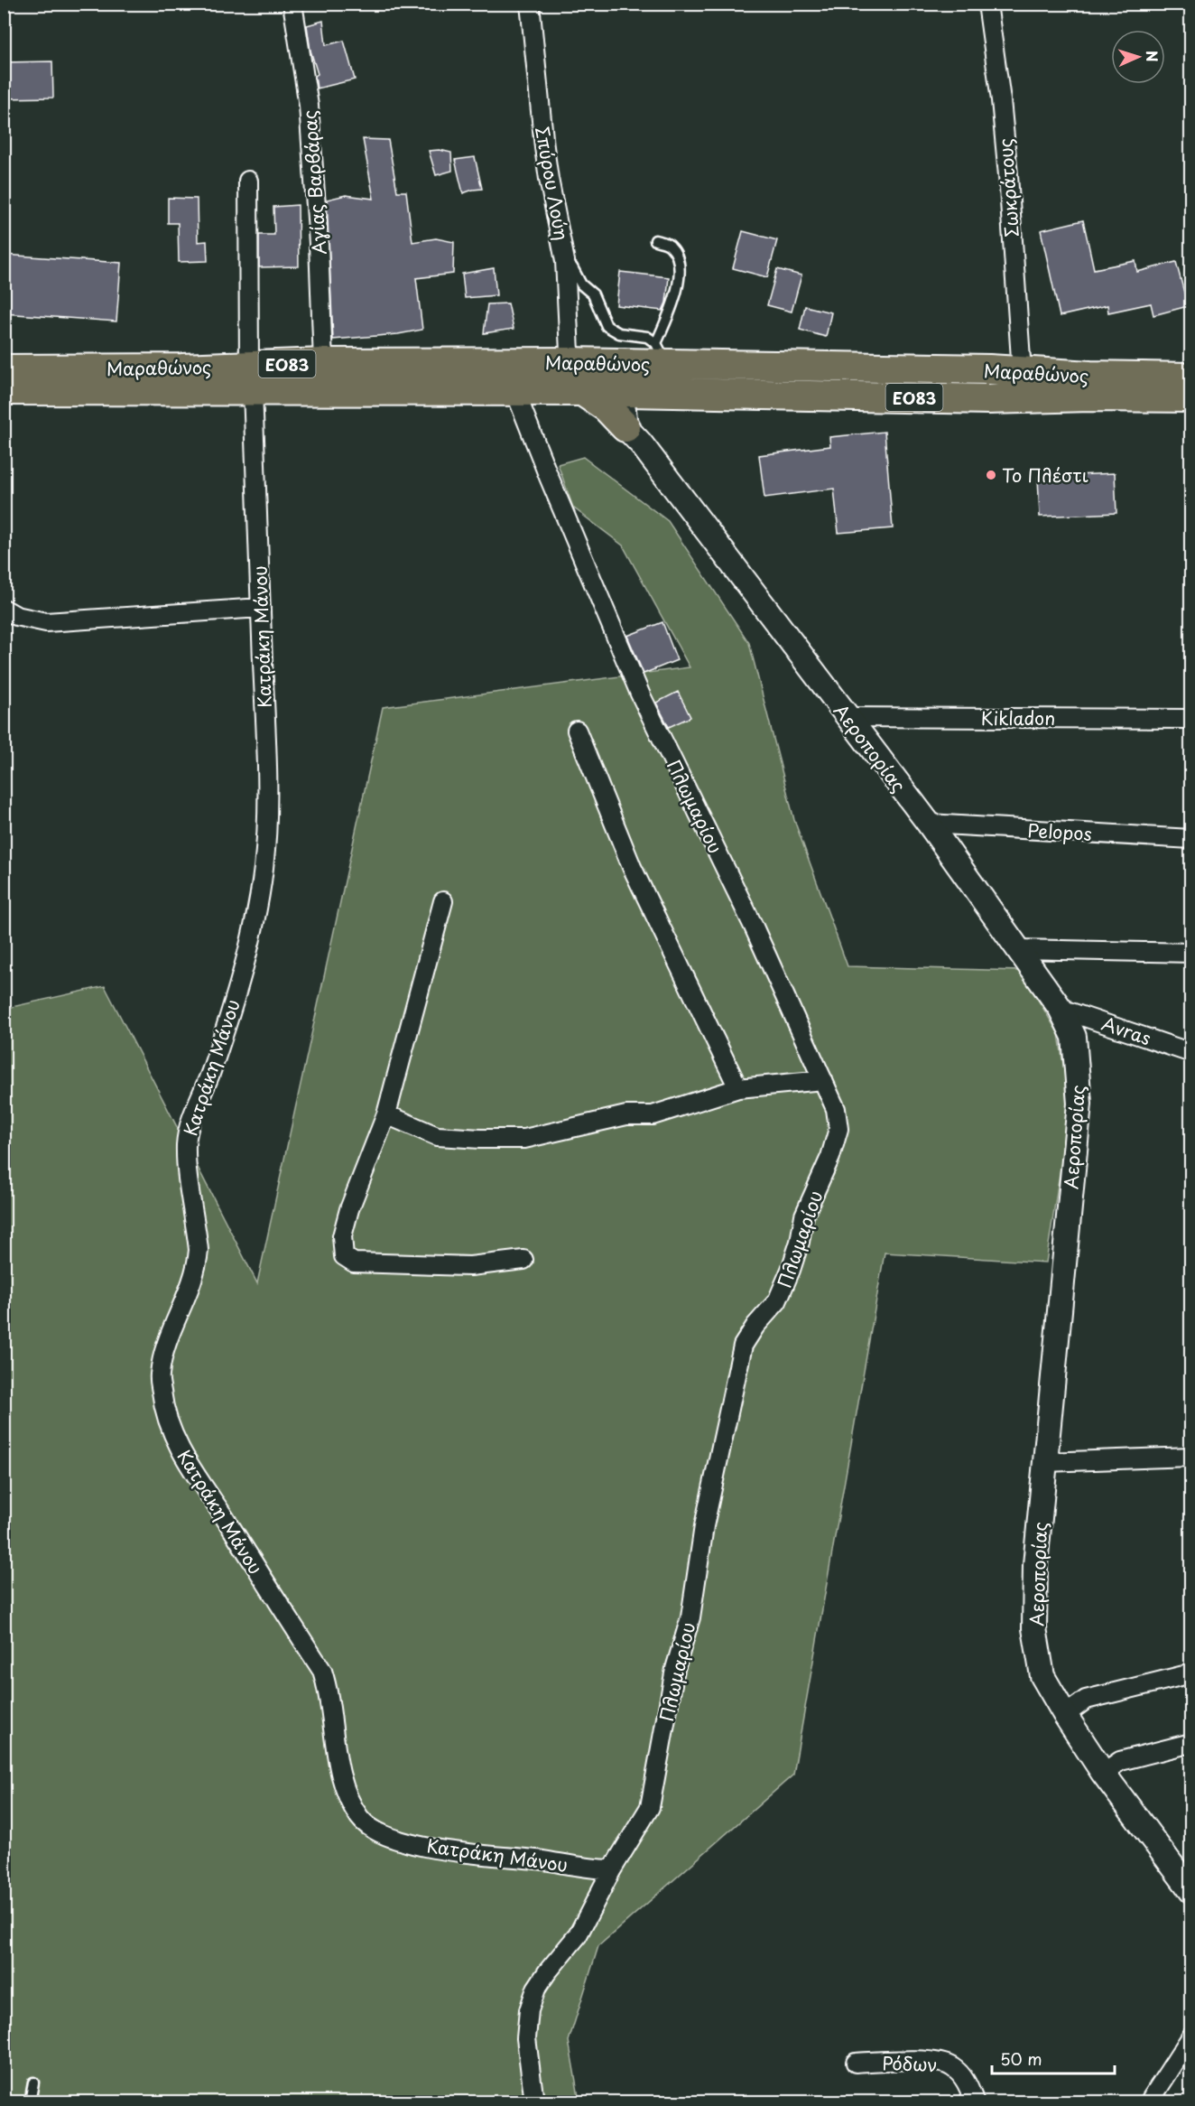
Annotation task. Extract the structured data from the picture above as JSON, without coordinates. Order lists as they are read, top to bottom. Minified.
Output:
{"streets":{"main road":["Μαραθώνος","ΕΟ83"],"street":["Αγίας Βαρβάρας","Σπύρου Λούη","Σωκράτους","Κατράκη Μάνου","Kikladon","Αεροπορίας","Πλωμαρίου","Pelopos","Avras","Ρόδων"]},"crossings":[["Αγίας Βαρβάρας","Μαραθώνος"],["Σπύρου Λούη","Μαραθώνος"],["Σωκράτους","Μαραθώνος"],["Μαραθώνος","Κατράκη Μάνου"],["Μαραθώνος","Πλωμαρίου"],["Κατράκη Μάνου","Πλωμαρίου"],["Kikladon","Αεροπορίας"],["Αεροπορίας","Pelopos"],["Αεροπορίας","Avras"]],"places":["Το Πλέστι"],"scale_bar":"50 m","north":"right"}
